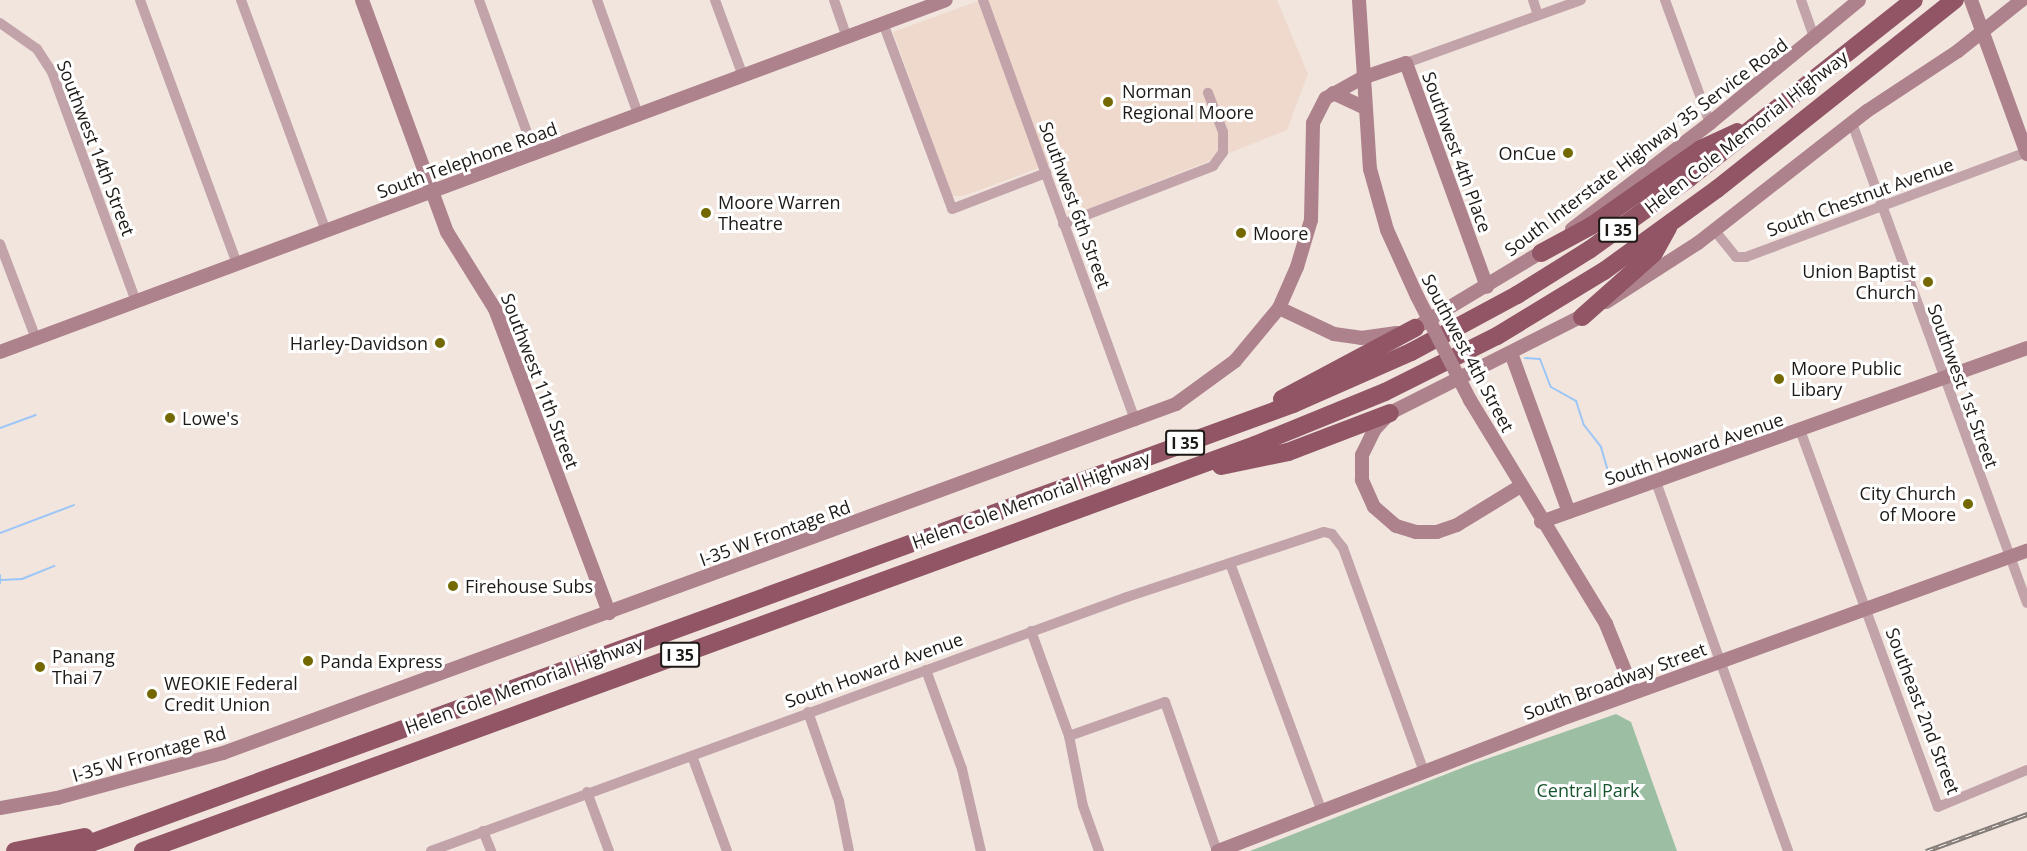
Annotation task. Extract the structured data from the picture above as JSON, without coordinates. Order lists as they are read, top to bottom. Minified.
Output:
{"streets":{"highway":["Helen Cole Memorial Highway","I 35"],"main road":["South Interstate Highway 35 Service Road","Southwest 4th Place","South Telephone Road","Southwest 4th Street","Southwest 11th Street","South Howard Avenue","I-35 W Frontage Rd","South Broadway Street"],"street":["Southwest 14th Street","South Chestnut Avenue","Southwest 6th Street","Southwest 1st Street","Southeast 2nd Street"]},"crossings":[["South Interstate Highway 35 Service Road","Southwest 4th Place"],["South Interstate Highway 35 Service Road","I-35 W Frontage Rd"],["Southwest 14th Street","South Telephone Road"],["Southwest 4th Place","I-35 W Frontage Rd"],["South Telephone Road","Southwest 11th Street"],["South Chestnut Avenue","Southwest 1st Street"],["Southwest 6th Street","I-35 W Frontage Rd"],["Southwest 4th Street","South Howard Avenue"],["Southwest 4th Street","I-35 W Frontage Rd"],["Southwest 4th Street","South Broadway Street"],["Southwest 11th Street","I-35 W Frontage Rd"],["Southwest 1st Street","South Howard Avenue"],["Southwest 1st Street","South Broadway Street"],["South Howard Avenue","South Broadway Street"],["South Broadway Street","Southeast 2nd Street"]],"parks":["Central Park"],"places":["Norman Regional Moore","OnCue","Moore Warren Theatre","Moore","Union Baptist Church","Harley-Davidson","Moore Public Libary","Lowe's","City Church of Moore","Firehouse Subs","Panda Express","Panang Thai 7","WEOKIE Federal Credit Union"]}
